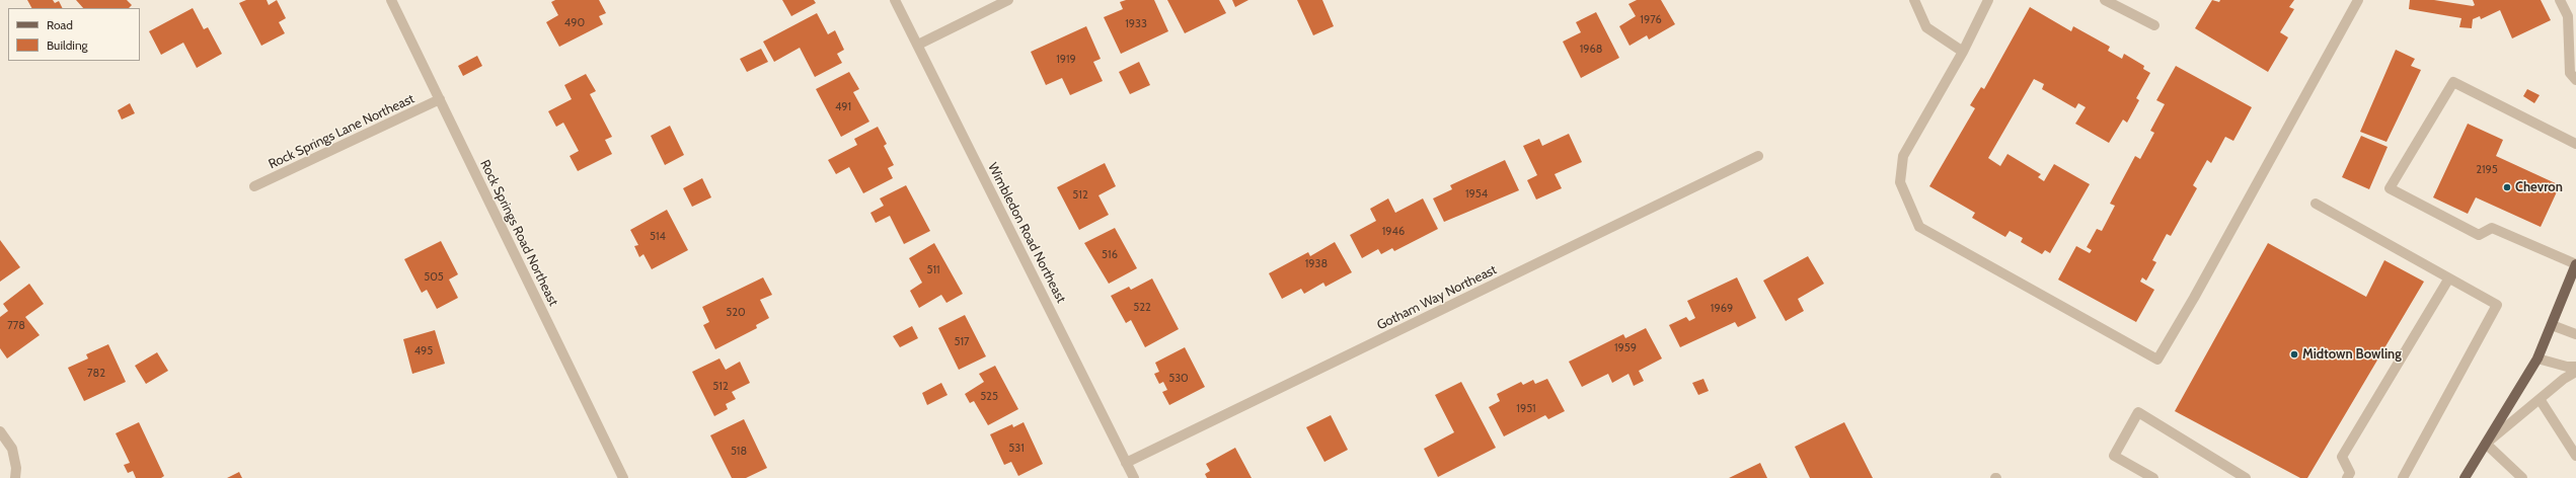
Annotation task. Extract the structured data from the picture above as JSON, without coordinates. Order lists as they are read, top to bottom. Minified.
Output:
{"streets":{"street":["Rock Springs Lane Northeast","Rock Springs Road Northeast","Wimbledon Road Northeast","Gotham Way Northeast"]},"crossings":[["Rock Springs Lane Northeast","Rock Springs Road Northeast"],["Wimbledon Road Northeast","Gotham Way Northeast"]],"places":["Chevron","Midtown Bowling"],"house_numbers":["1976","490","1933","1968","1919","491","2195","1954","512","1946","514","516","1938","511","505","522","1969","520","778","517","1959","495","782","530","512","525","1951","531","518"],"legend":["Road","Building"]}
